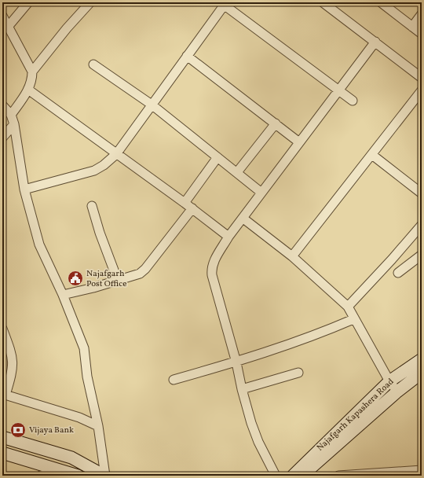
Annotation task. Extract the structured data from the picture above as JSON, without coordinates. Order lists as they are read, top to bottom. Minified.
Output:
{"streets":{"main road":["Najafgarh Kapashera Road"]},"places":{"public building":["Najafgarh Post Office"],"bank":["Vijaya Bank"]}}
